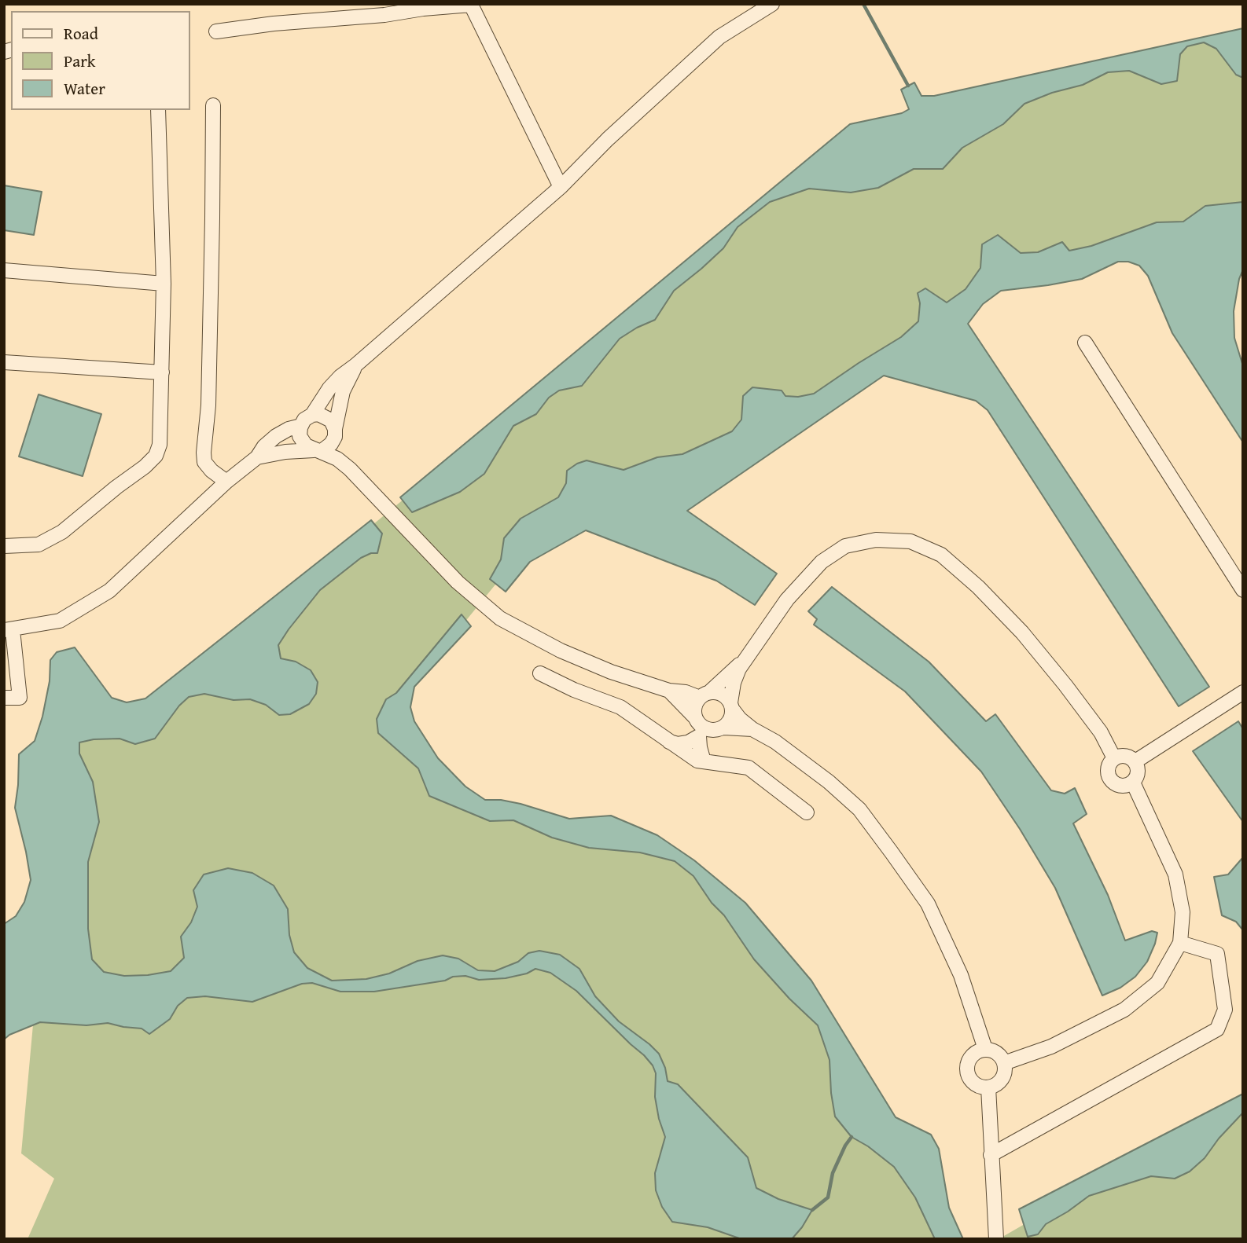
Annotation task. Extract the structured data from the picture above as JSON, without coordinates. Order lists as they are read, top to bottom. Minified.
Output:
{"legend":["Road","Park","Water"]}
